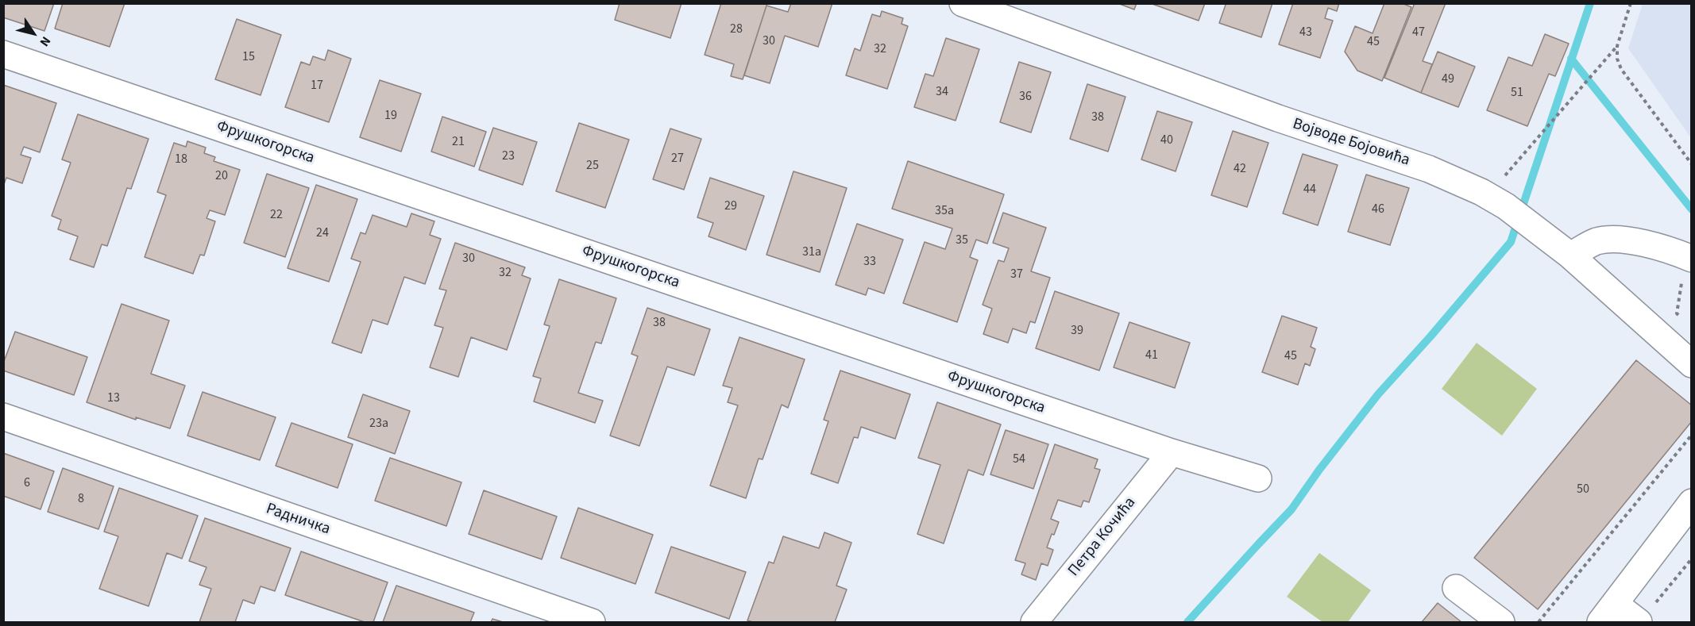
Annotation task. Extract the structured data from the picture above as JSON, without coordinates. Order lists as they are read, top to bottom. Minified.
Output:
{"streets":{"street":["Фрушкогорска","Војводе Бојовића","Радничка","Петра Кочића"]},"crossings":[["Фрушкогорска","Петра Кочића"]],"house_numbers":["28","43","47","30","45","32","15","49","17","34","51","36","19","38","40","21","23","27","18","25","42","20","44","29","46","35a","22","24","35","31a","30","33","32","37","38","39","41","45","13","23a","54","6","50","8"],"north":"bottom right"}
